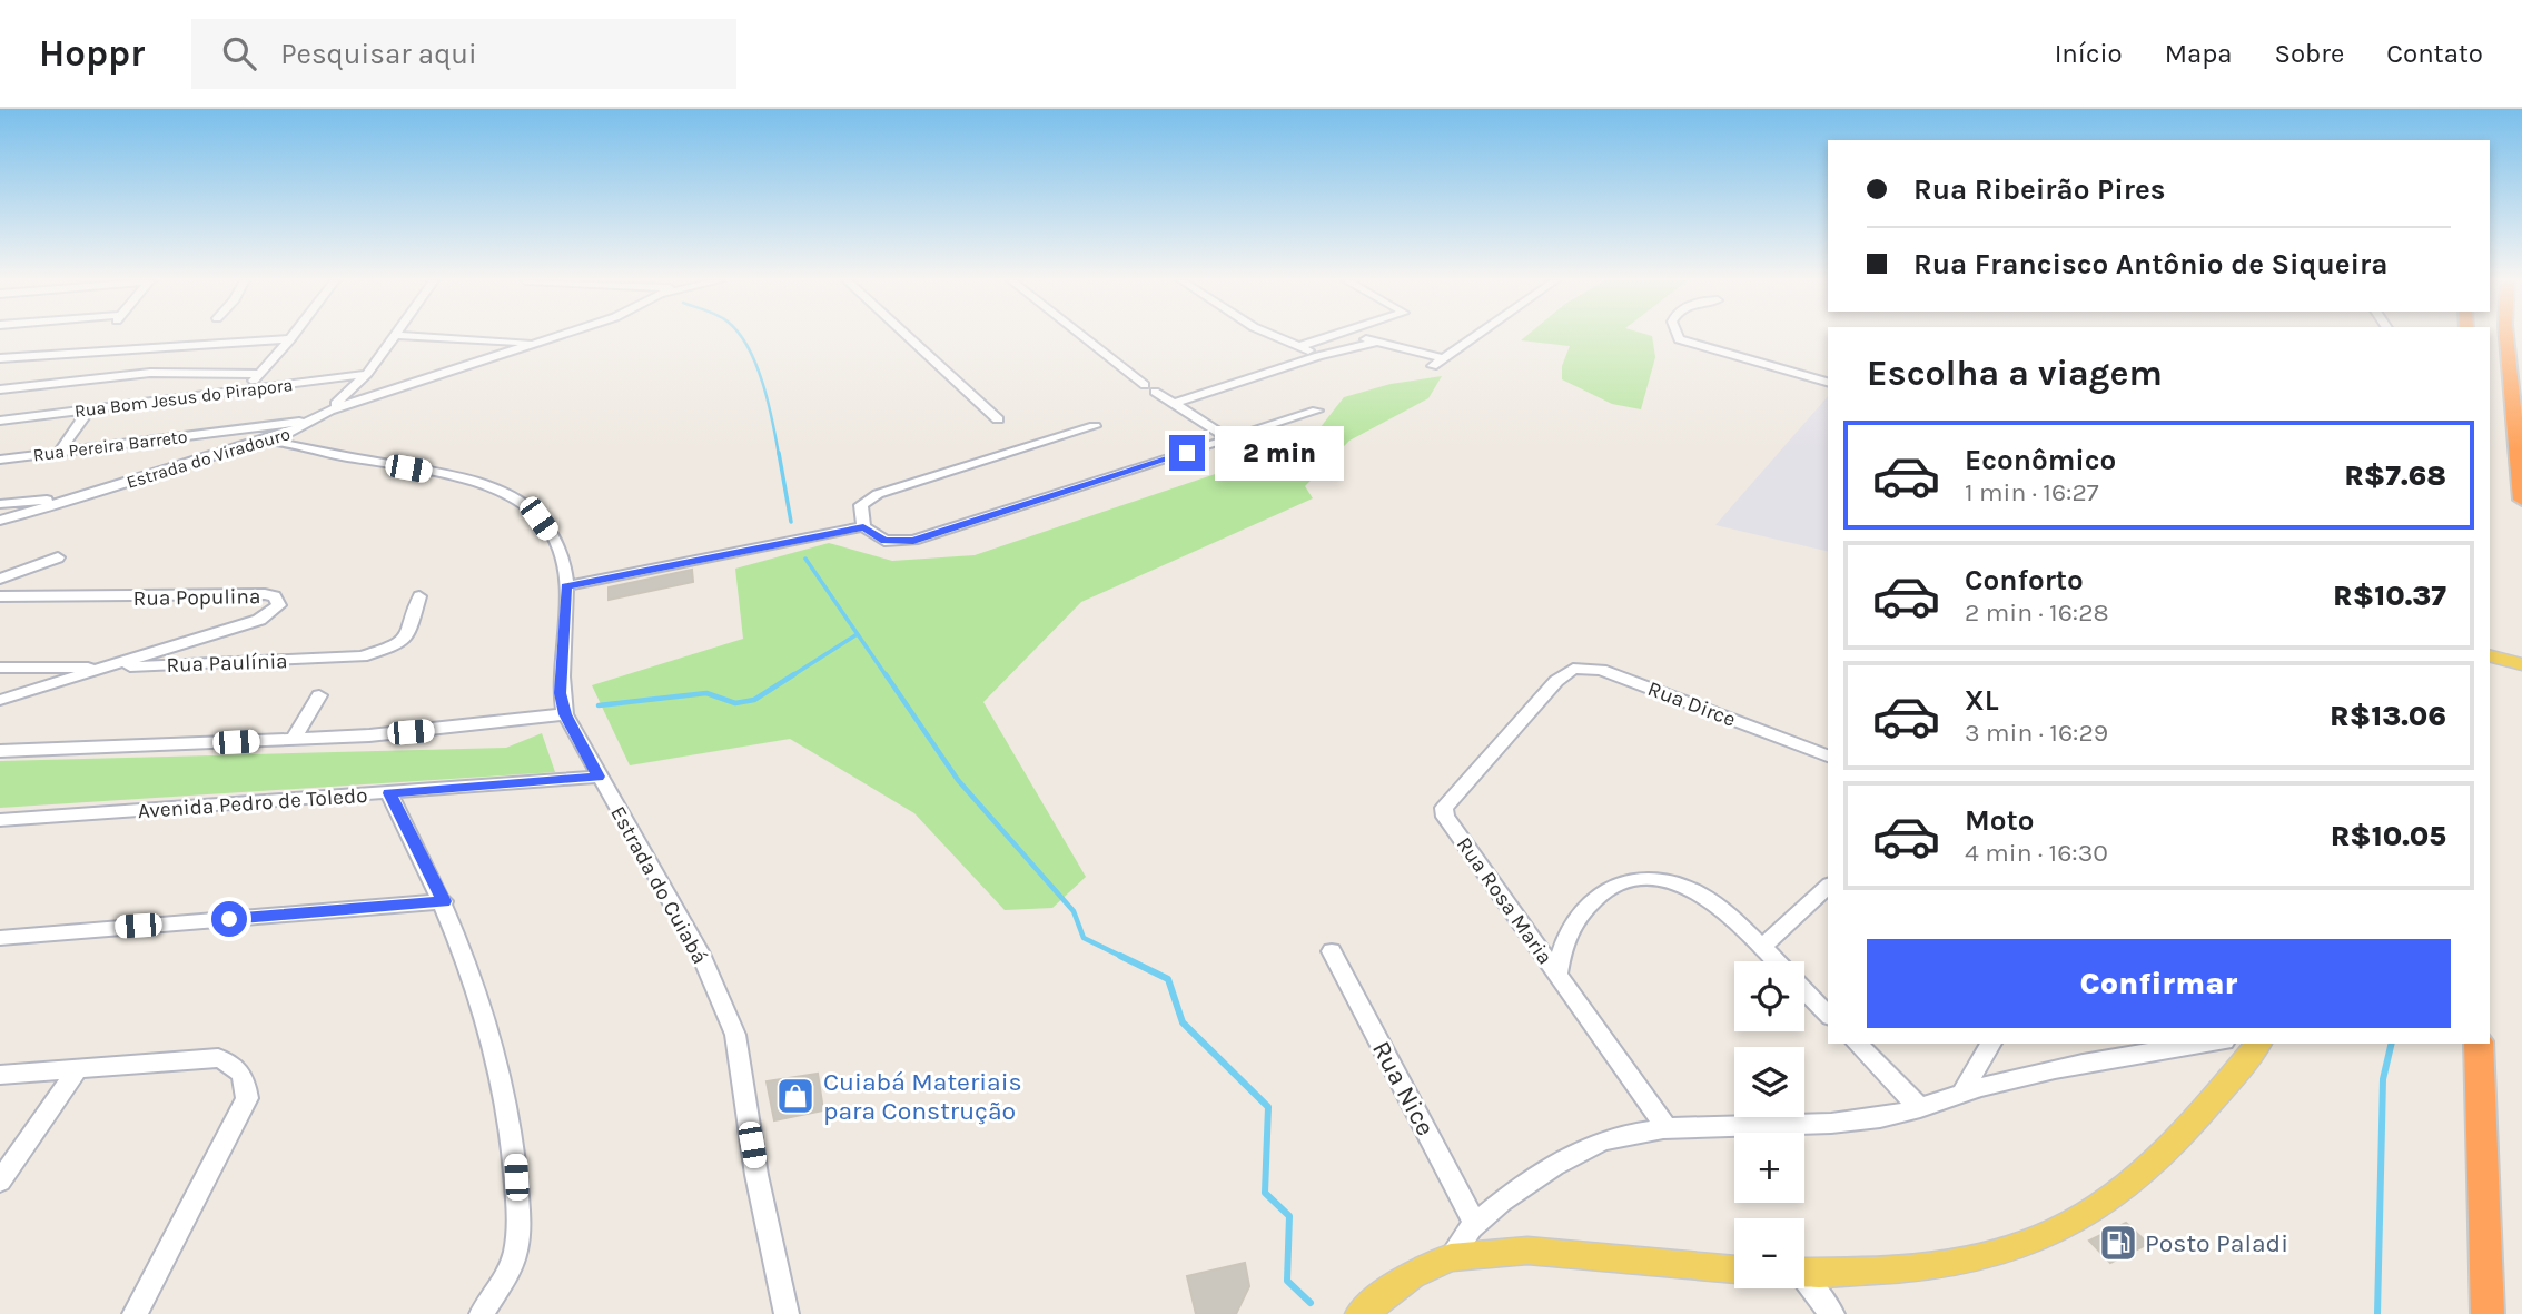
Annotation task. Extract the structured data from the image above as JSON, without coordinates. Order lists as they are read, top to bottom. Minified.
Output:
{"streets":{"street":["Rua Bom Jesus do Pirapora","Rua Pereira Barreto","Estrada do Viradouro","Rua Populina","Rua Paulínia","Rua Dirce","Avenida Pedro de Toledo","Estrada do Cuiabá","Rua Rosa Maria","Rua Nice"]},"crossings":[["Rua Pereira Barreto","Estrada do Viradouro"],["Estrada do Viradouro","Estrada do Cuiabá"],["Rua Populina","Rua Paulínia"],["Rua Dirce","Rua Rosa Maria"],["Avenida Pedro de Toledo","Estrada do Cuiabá"]],"places":{"shop":["Cuiabá Materiais para Construção"],"fuel station":["Posto Paladi"]},"page":{"header":"Hoppr","search":"Pesquisar aqui","nav":["Início","Mapa","Sobre","Contato"],"banner":["Rua Ribeirão Pires","Rua Francisco Antônio de Siqueira"],"heading":"Escolha a viagem","list":[{"name":"Econômico","note":"1 min · 16:27","value":"R$7.68"},{"name":"Conforto","note":"2 min · 16:28","value":"R$10.37"},{"name":"XL","note":"3 min · 16:29","value":"R$13.06"},{"name":"Moto","note":"4 min · 16:30","value":"R$10.05"}],"bubble":"2 min","buttons":"Confirmar","map_buttons":["+","−"]}}
